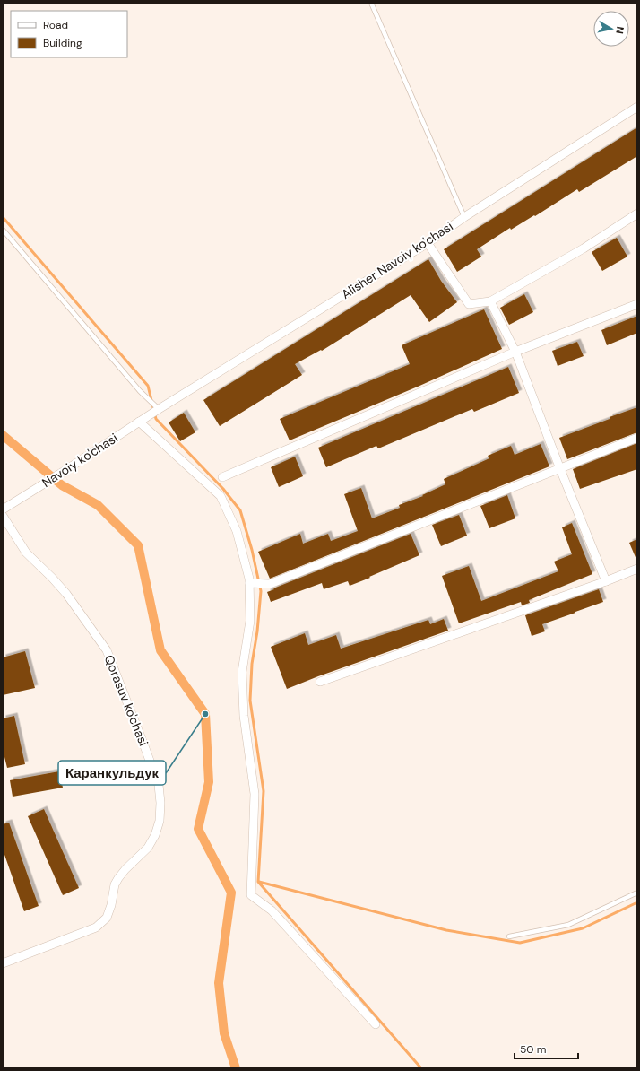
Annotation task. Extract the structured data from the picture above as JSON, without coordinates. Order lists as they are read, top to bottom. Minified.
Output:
{"streets":{"street":["Alisher Navoiy ko'chasi","Navoiy ko'chasi","Qorasuv ko'chasi"]},"crossings":[["Alisher Navoiy ko'chasi","Navoiy ko'chasi"]],"places":["Каранкульдук"],"legend":["Road","Building"],"scale_bar":"50 m","north":"right"}
